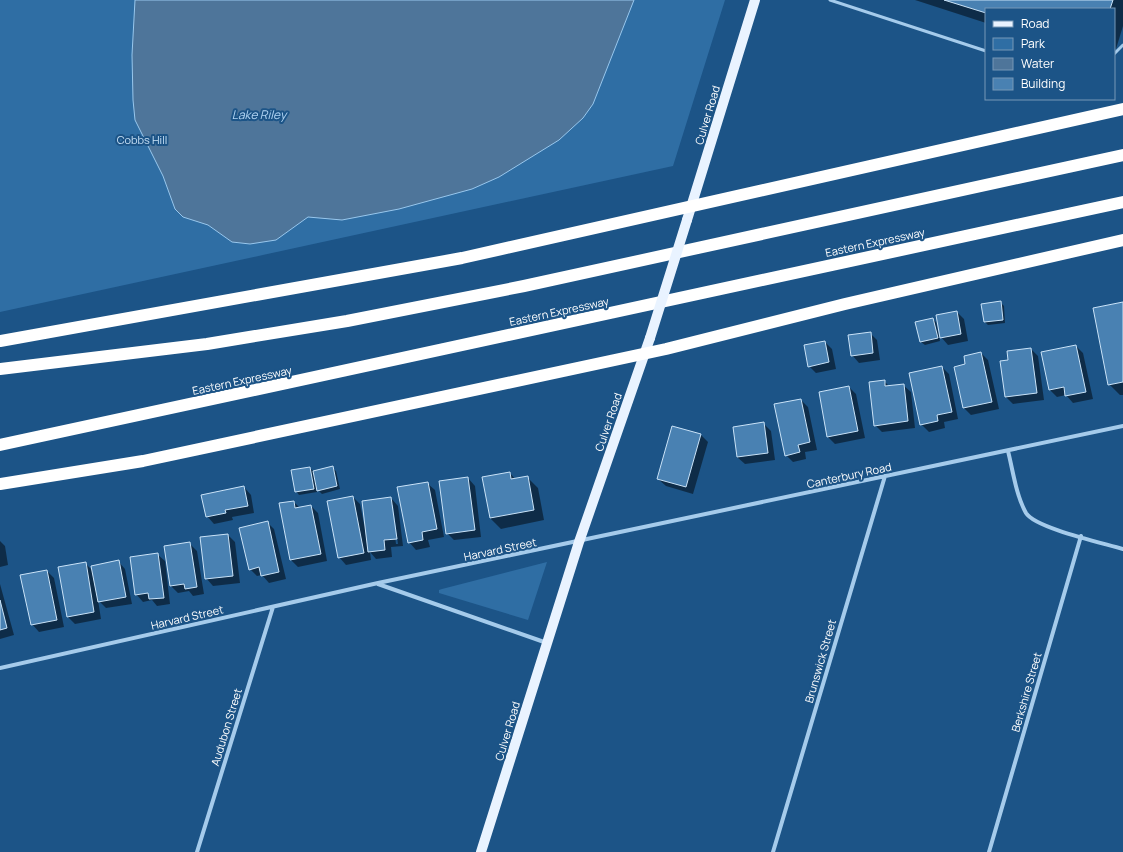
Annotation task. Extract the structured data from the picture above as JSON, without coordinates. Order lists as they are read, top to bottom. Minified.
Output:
{"streets":{"highway":["Eastern Expressway"],"main road":["Culver Road"],"street":["Canterbury Road","Harvard Street","Brunswick Street","Berkshire Street","Audubon Street"]},"crossings":[["Culver Road","Canterbury Road"],["Culver Road","Harvard Street"],["Canterbury Road","Harvard Street"],["Canterbury Road","Brunswick Street"],["Harvard Street","Audubon Street"]],"water":["Lake Riley"],"parks":["Cobbs Hill"],"legend":["Road","Park","Water","Building"]}
